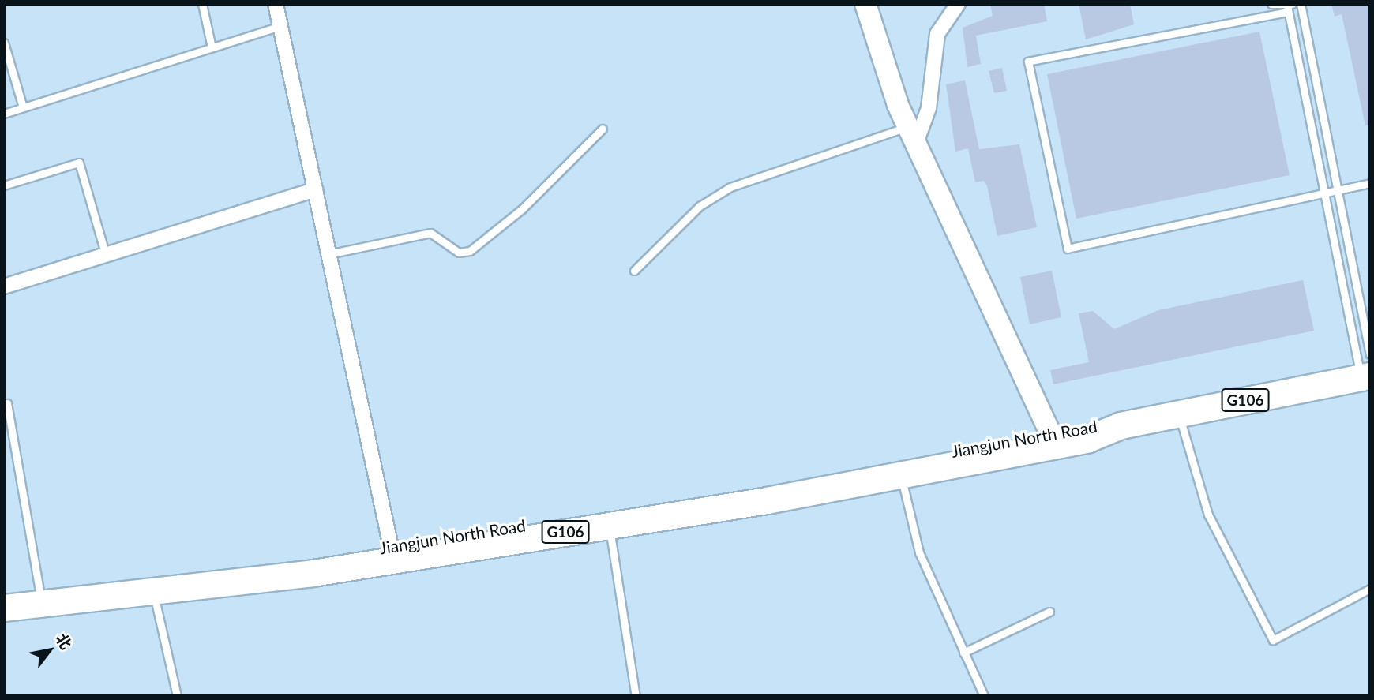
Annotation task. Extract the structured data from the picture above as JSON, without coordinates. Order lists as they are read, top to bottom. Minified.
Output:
{"streets":{"highway":["G106","Jiangjun North Road"]},"crossings":[["G106","Jiangjun North Road"]],"north":"top right"}
